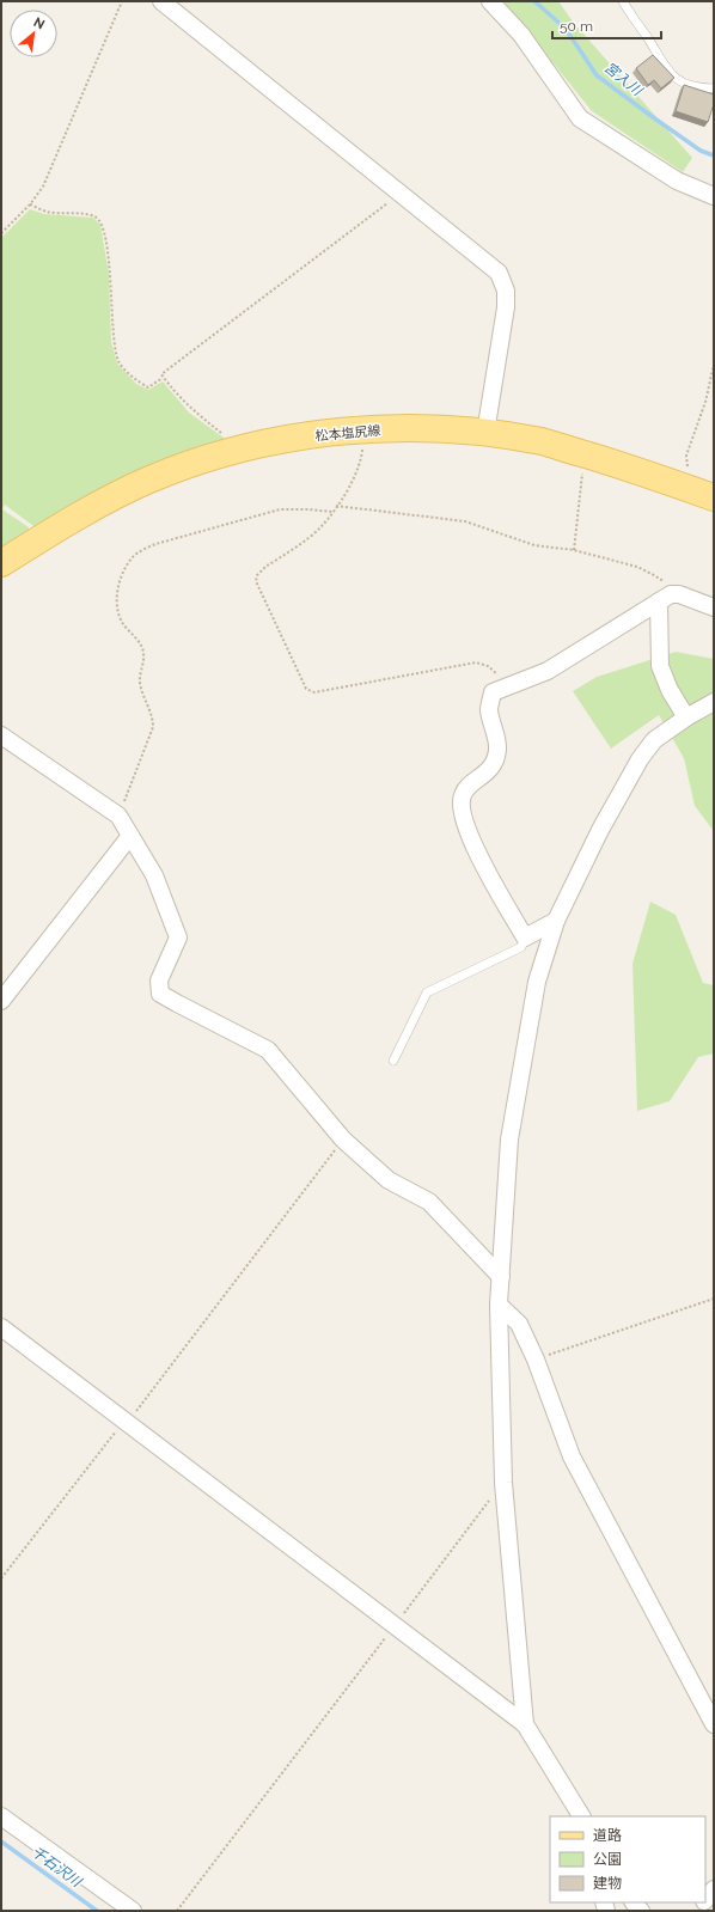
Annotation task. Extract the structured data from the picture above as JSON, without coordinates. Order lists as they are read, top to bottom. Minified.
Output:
{"streets":{"main road":["松本塩尻線"]},"water":["宮入川","千石沢川"],"legend":["道路","公園","建物"],"scale_bar":"50 m","north":"top right"}
